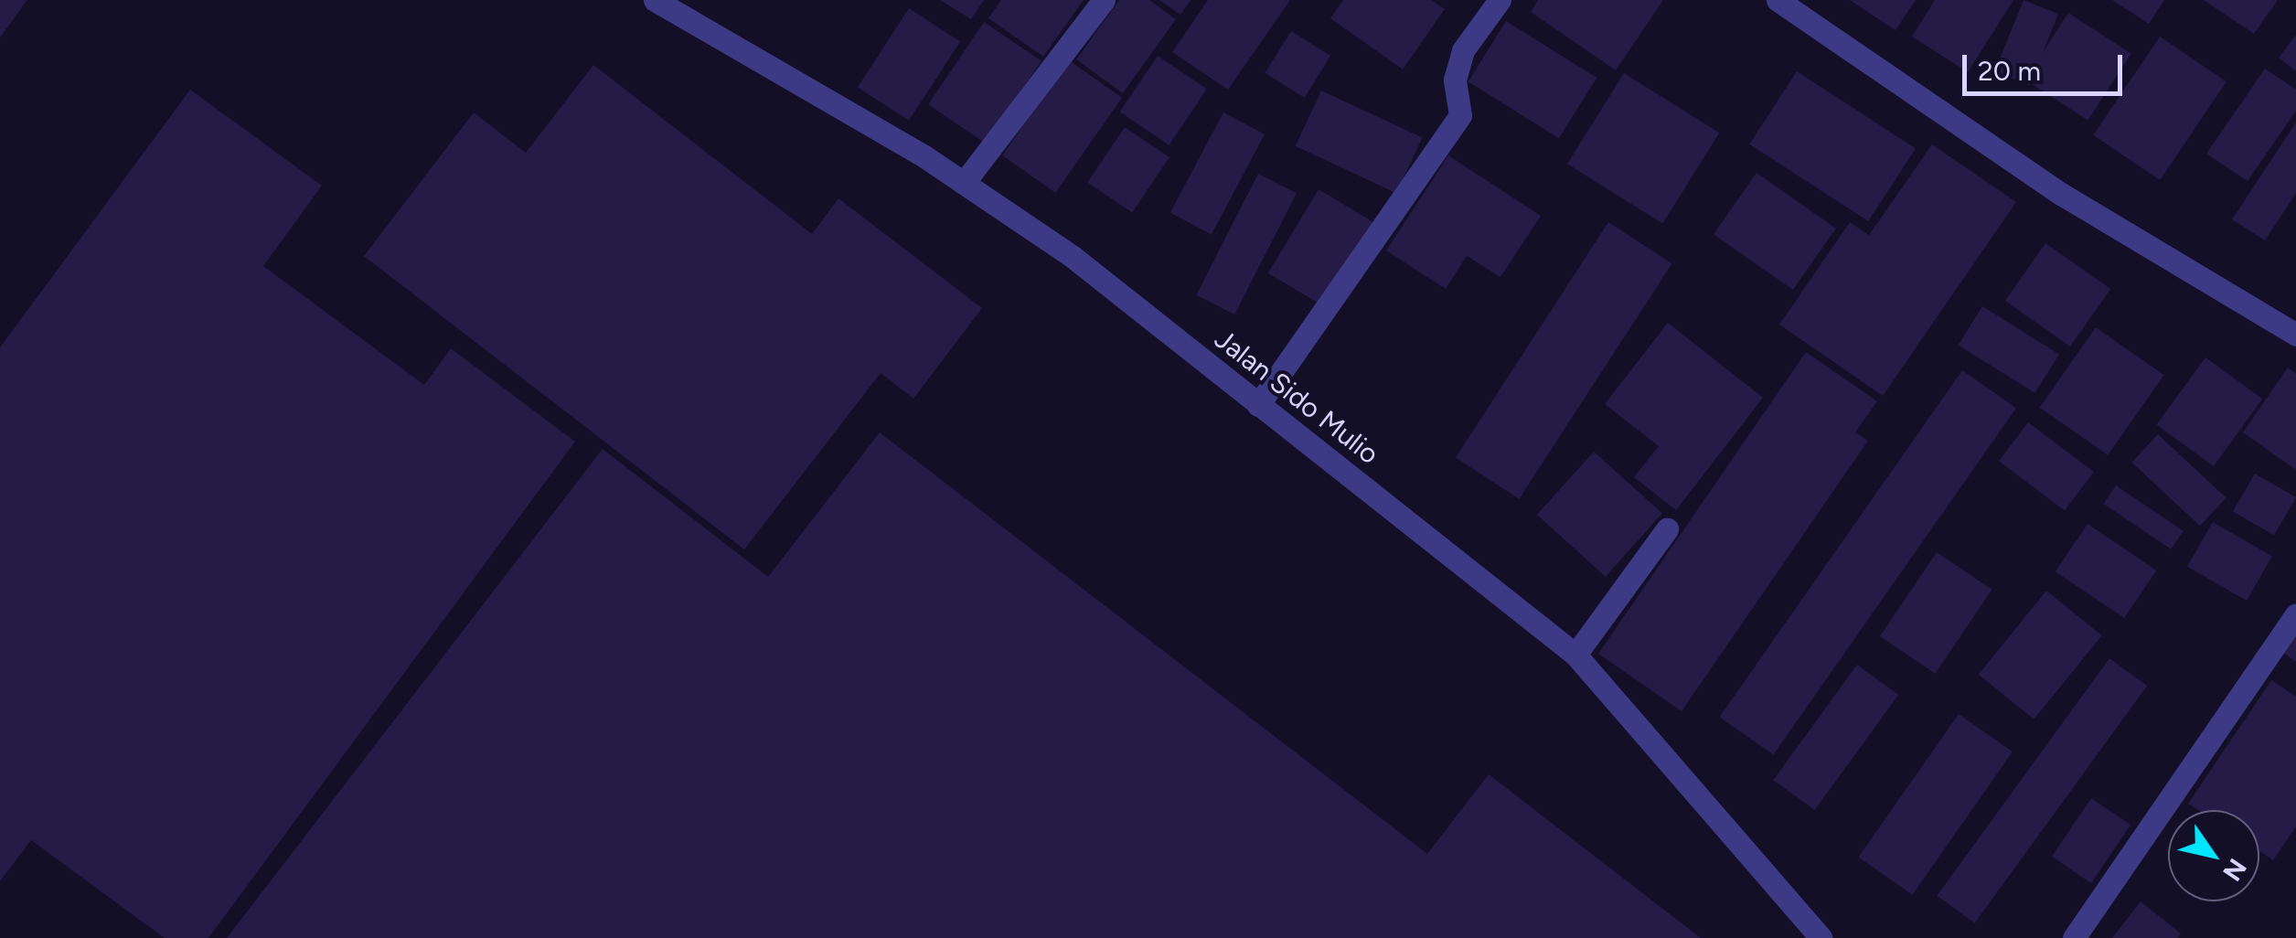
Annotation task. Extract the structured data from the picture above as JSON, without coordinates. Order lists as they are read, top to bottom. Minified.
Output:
{"streets":{"street":["Jalan Sido Mulio"]},"scale_bar":"20 m","north":"bottom right"}
